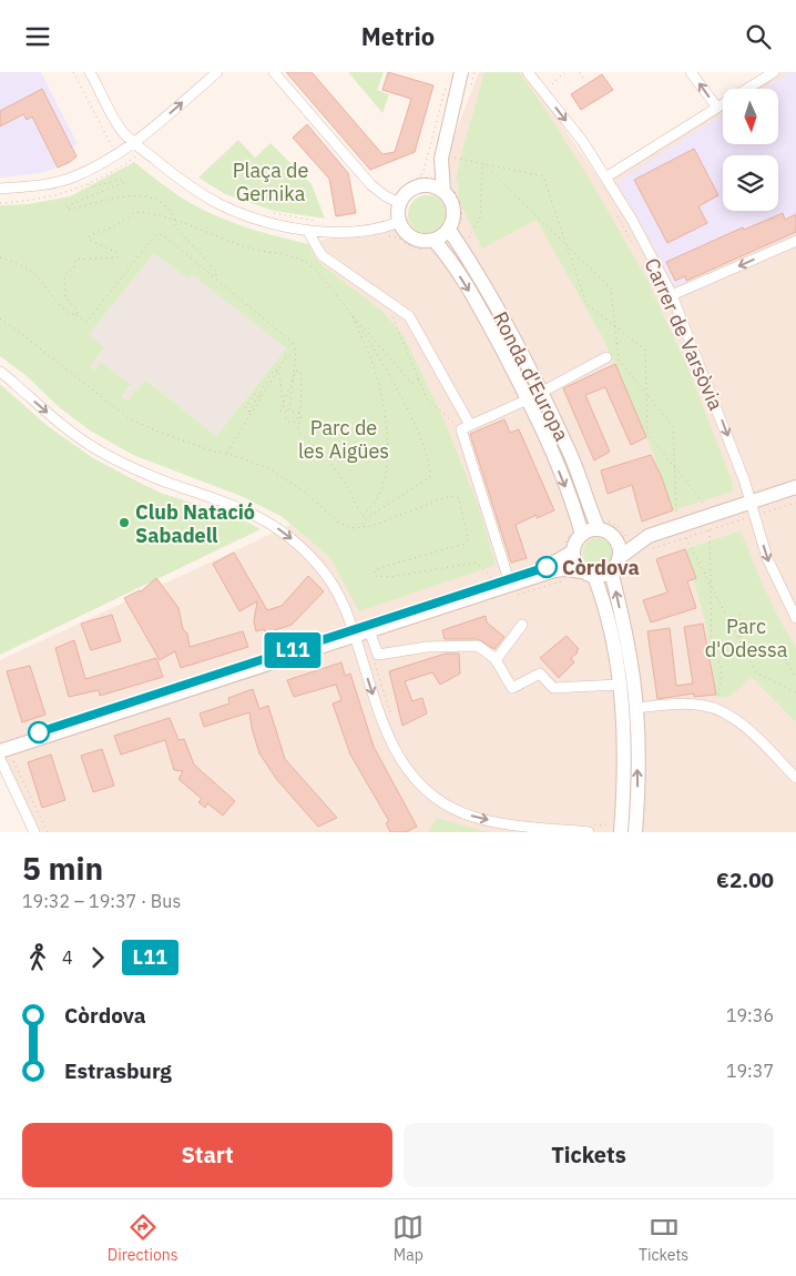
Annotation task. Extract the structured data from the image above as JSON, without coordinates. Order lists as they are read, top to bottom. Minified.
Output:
{"streets":{"main road":["Ronda d'Europa"],"street":["Carrer de Varsòvia"]},"one_way":["Carrer de Varsòvia"],"parks":["Plaça de Gernika","Parc de les Aigües","Parc d'Odessa"],"places":["Club Natació Sabadell","Còrdova"],"lines":["bus line L11"],"north":"bottom","page":{"header":"Metrio","on_map":"L11","heading":["5 min","19:32 – 19:37 · Bus","€2.00"],"legs":["4","L11"],"list":[{"name":"Còrdova","value":"19:36"},{"name":"Estrasburg","value":"19:37"}],"buttons":["Start","Tickets"],"tabs":["Directions","Map","Tickets"]}}
